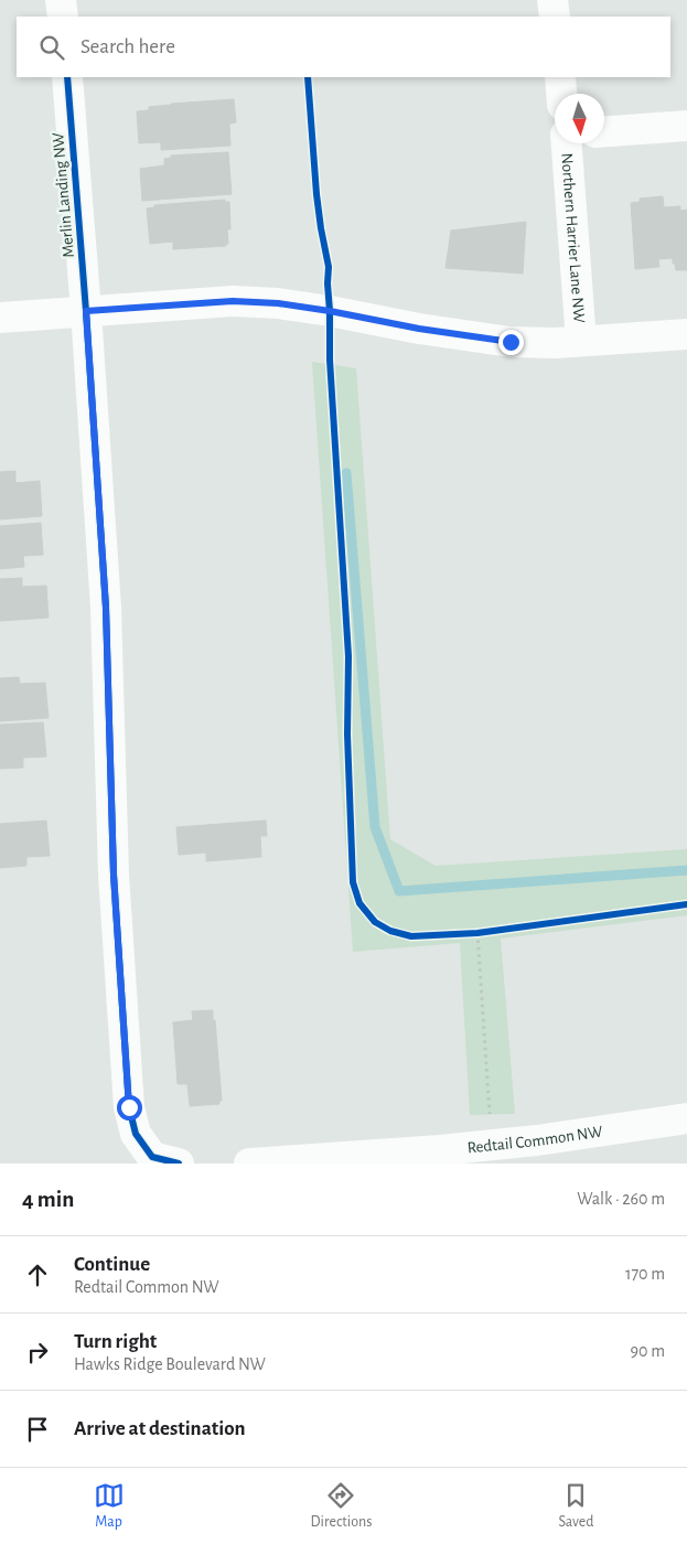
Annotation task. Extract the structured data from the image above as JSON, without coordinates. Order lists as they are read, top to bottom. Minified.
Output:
{"streets":{"street":["Merlin Landing NW","Northern Harrier Lane NW","Redtail Common NW"]},"north":"bottom","page":{"search":"Search here","heading":["4 min","Walk · 260 m"],"list":[["Continue","Redtail Common NW","170 m"],["Turn right","Hawks Ridge Boulevard NW","90 m"],"Arrive at destination"],"nav":["Map","Directions","Saved"]}}
